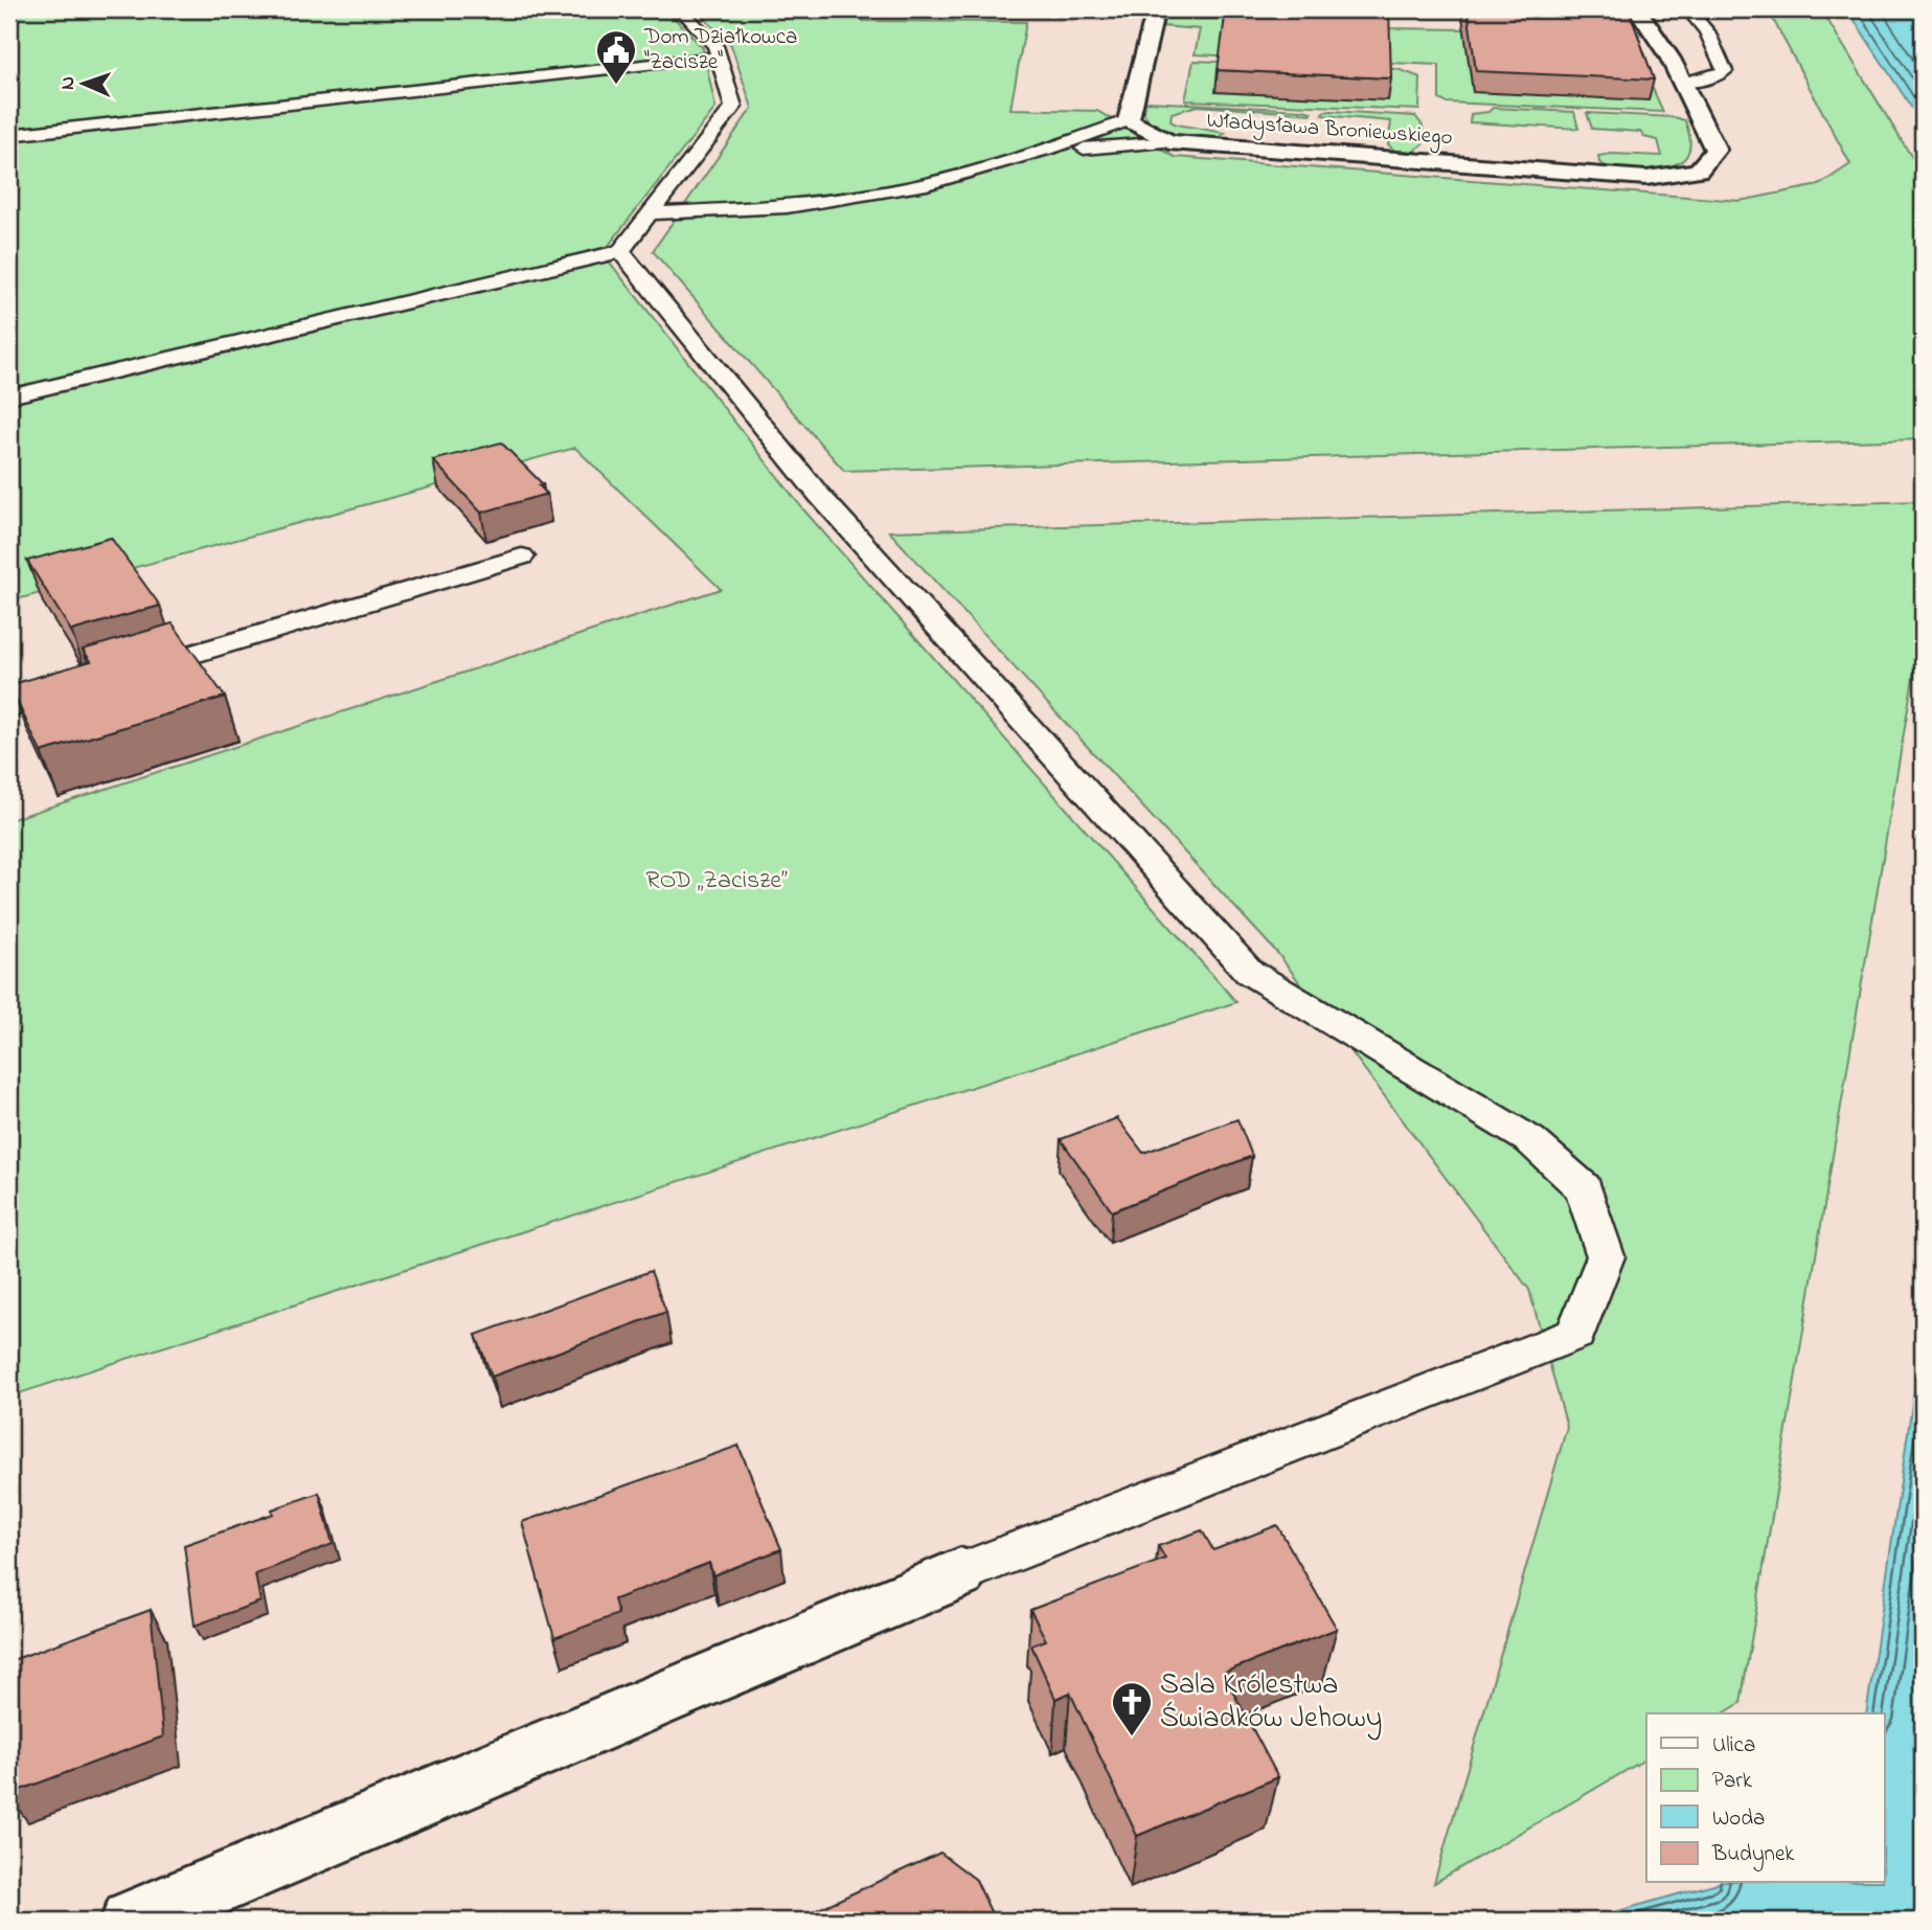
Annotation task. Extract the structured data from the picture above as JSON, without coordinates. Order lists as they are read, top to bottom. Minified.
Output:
{"streets":{"street":["Władysława Broniewskiego"]},"parks":["ROD „Zacisze”"],"places":{"public building":["Dom Działkowca \"Zacisze\""],"church":["Sala Królestwa Świadków Jehowy"]},"legend":["Ulica","Park","Woda","Budynek"],"north":"left"}
